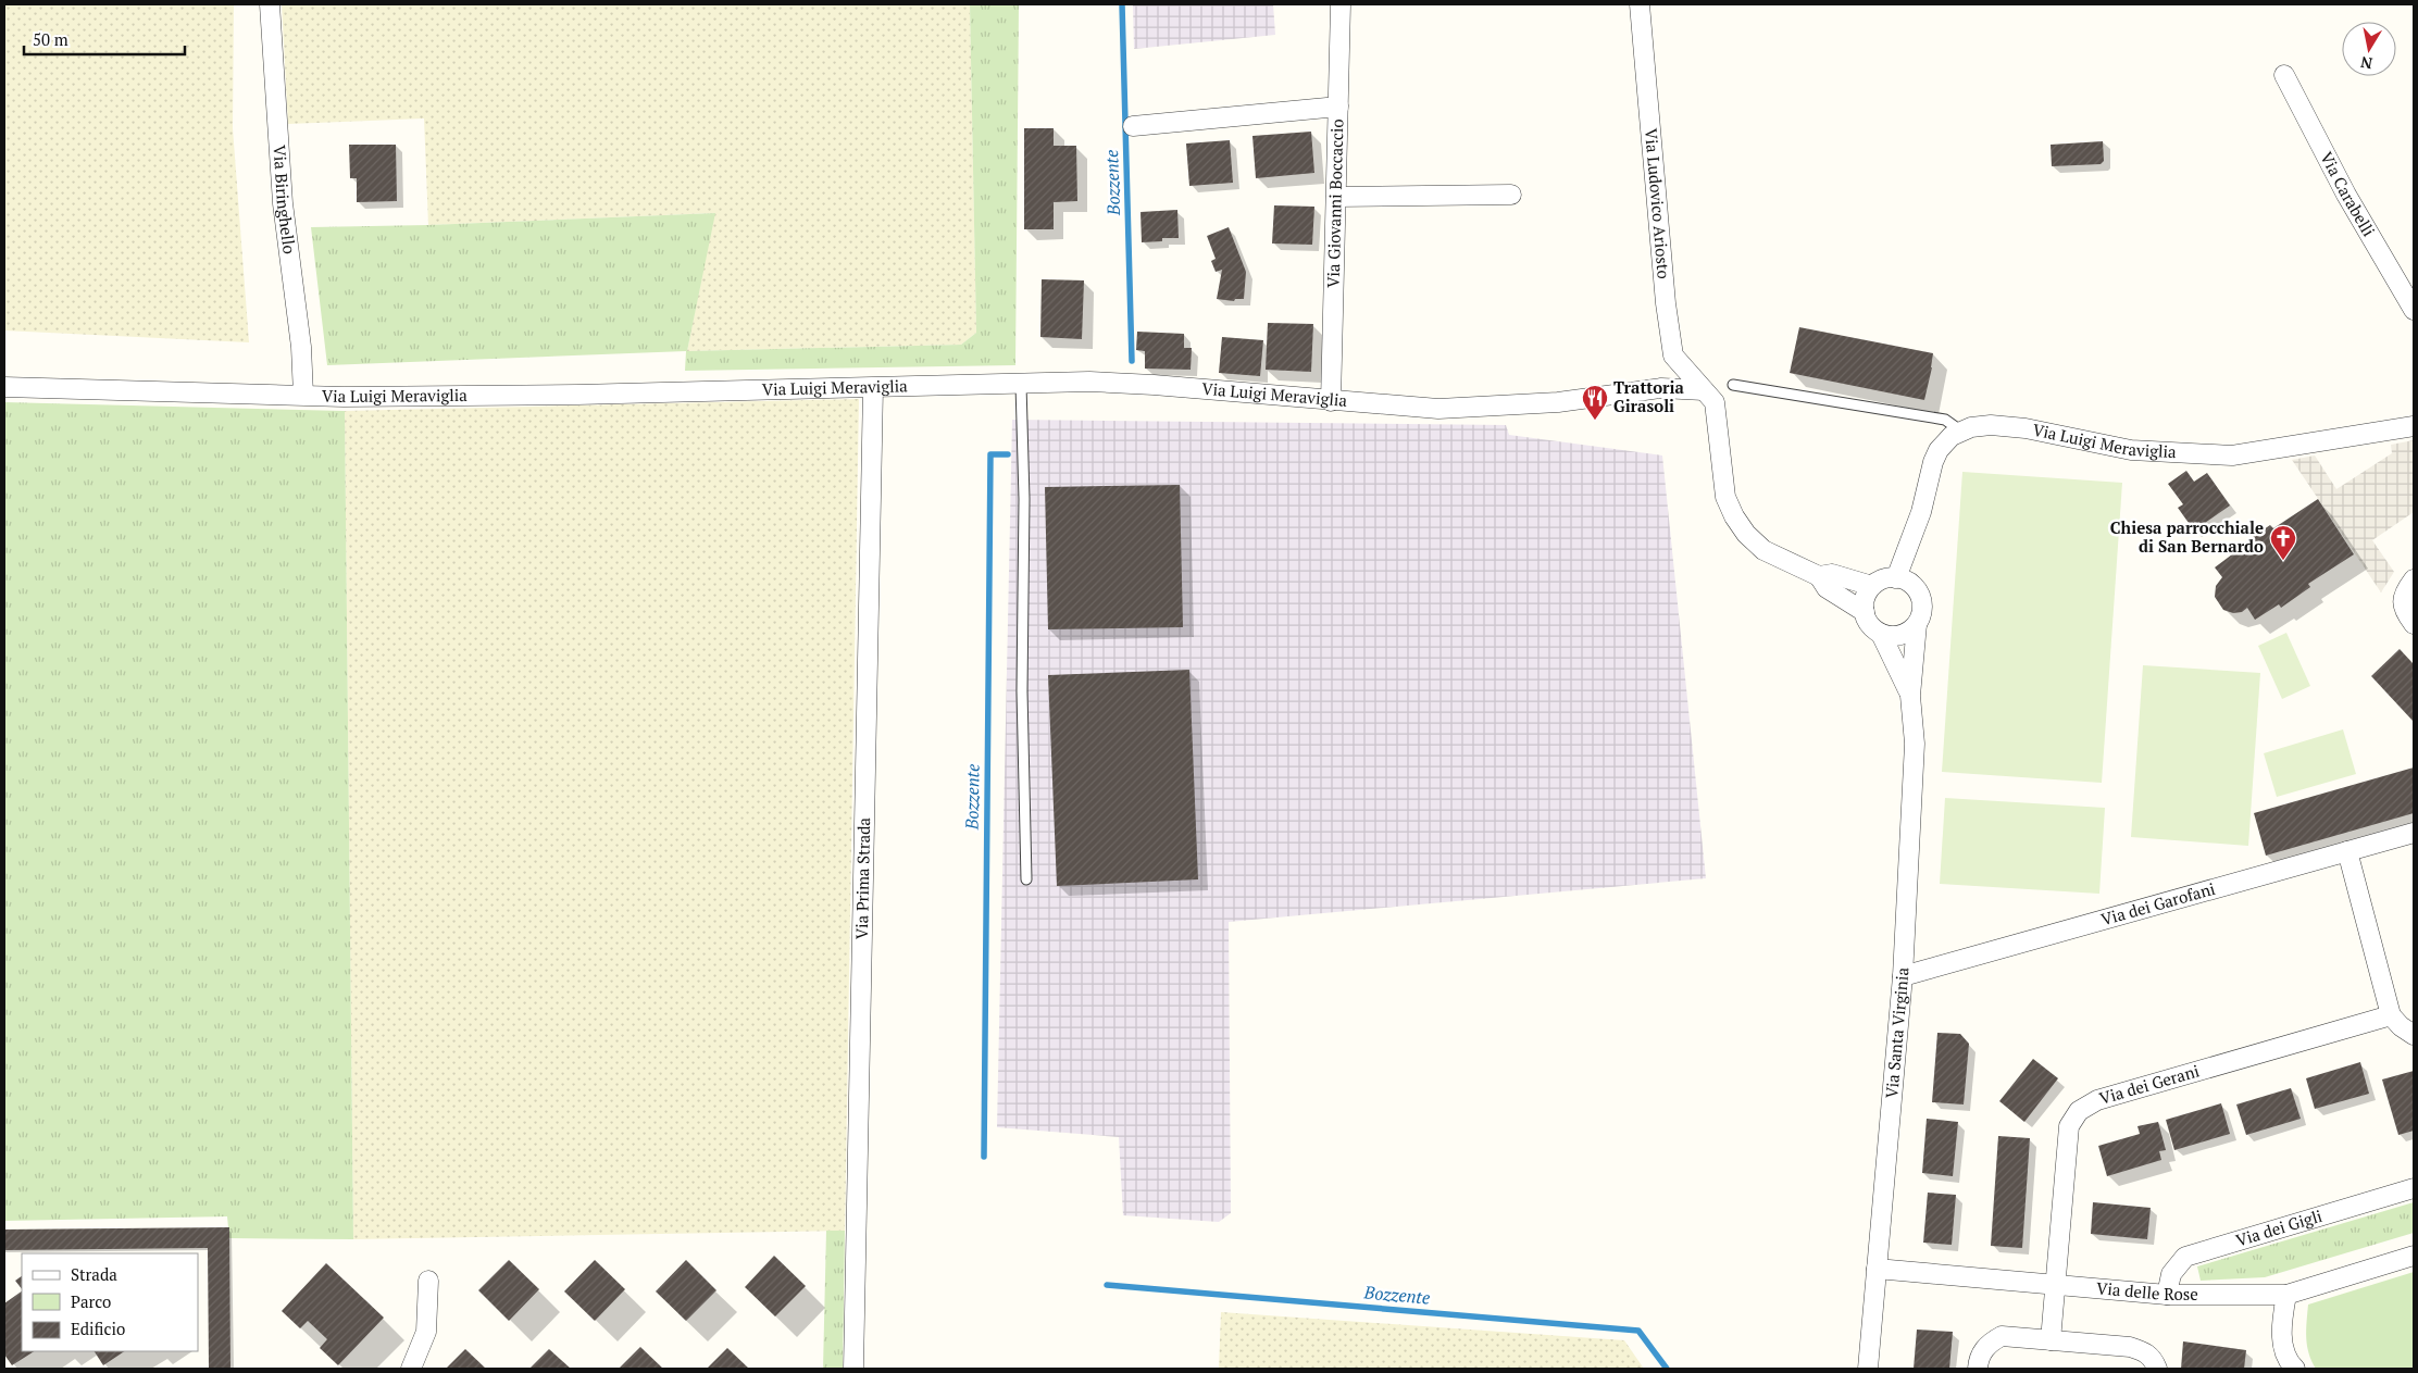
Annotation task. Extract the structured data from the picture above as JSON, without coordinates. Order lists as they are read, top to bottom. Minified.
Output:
{"streets":{"street":["Via Carabelli","Via Biringhello","Via Giovanni Boccaccio","Via Ludovico Ariosto","Via Luigi Meraviglia","Via Prima Strada","Via dei Garofani","Via Santa Virginia","Via dei Gerani","Via dei Gigli","Via delle Rose"]},"crossings":[["Via Biringhello","Via Luigi Meraviglia"],["Via Giovanni Boccaccio","Via Luigi Meraviglia"],["Via Luigi Meraviglia","Via Prima Strada"],["Via dei Garofani","Via Santa Virginia"],["Via Santa Virginia","Via delle Rose"],["Via dei Gerani","Via delle Rose"],["Via dei Gigli","Via delle Rose"]],"water":["Bozzente"],"places":{"restaurant":["Trattoria Girasoli"],"church":["Chiesa parrocchiale di San Bernardo"]},"legend":["Strada","Parco","Edificio"],"scale_bar":"50 m","north":"bottom"}
